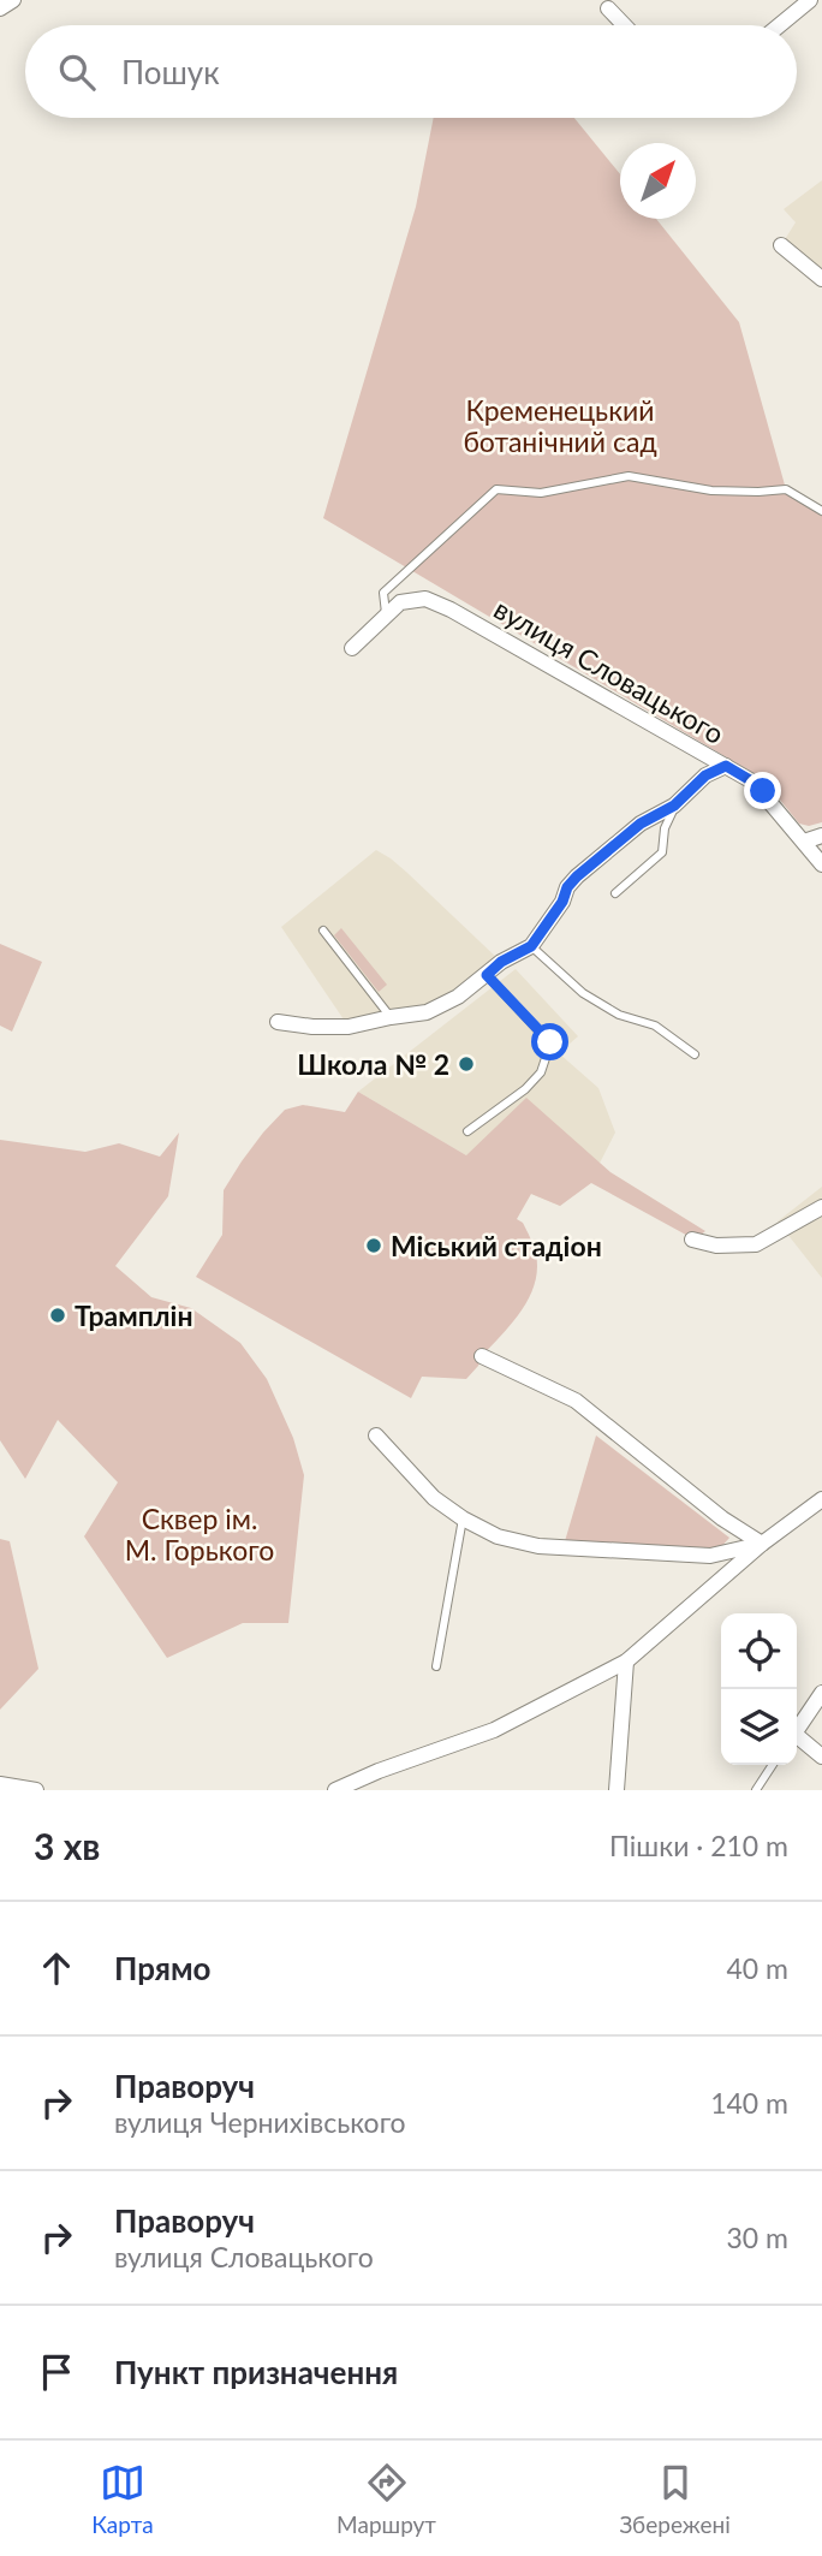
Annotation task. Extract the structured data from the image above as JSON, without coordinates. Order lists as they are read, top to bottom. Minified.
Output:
{"streets":{"street":["вулиця Словацького"]},"parks":["Кременецький ботанічний сад","Сквер ім. М. Горького"],"places":["Школа № 2","Міський стадіон","Трамплін"],"north":"top right","page":{"search":"Пошук","heading":["3 хв","Пішки · 210 m"],"list":[["Прямо","40 m"],["Праворуч","вулиця Чернихівського","140 m"],["Праворуч","вулиця Словацького","30 m"],"Пункт призначення"],"nav":["Карта","Маршрут","Збережені"]}}
